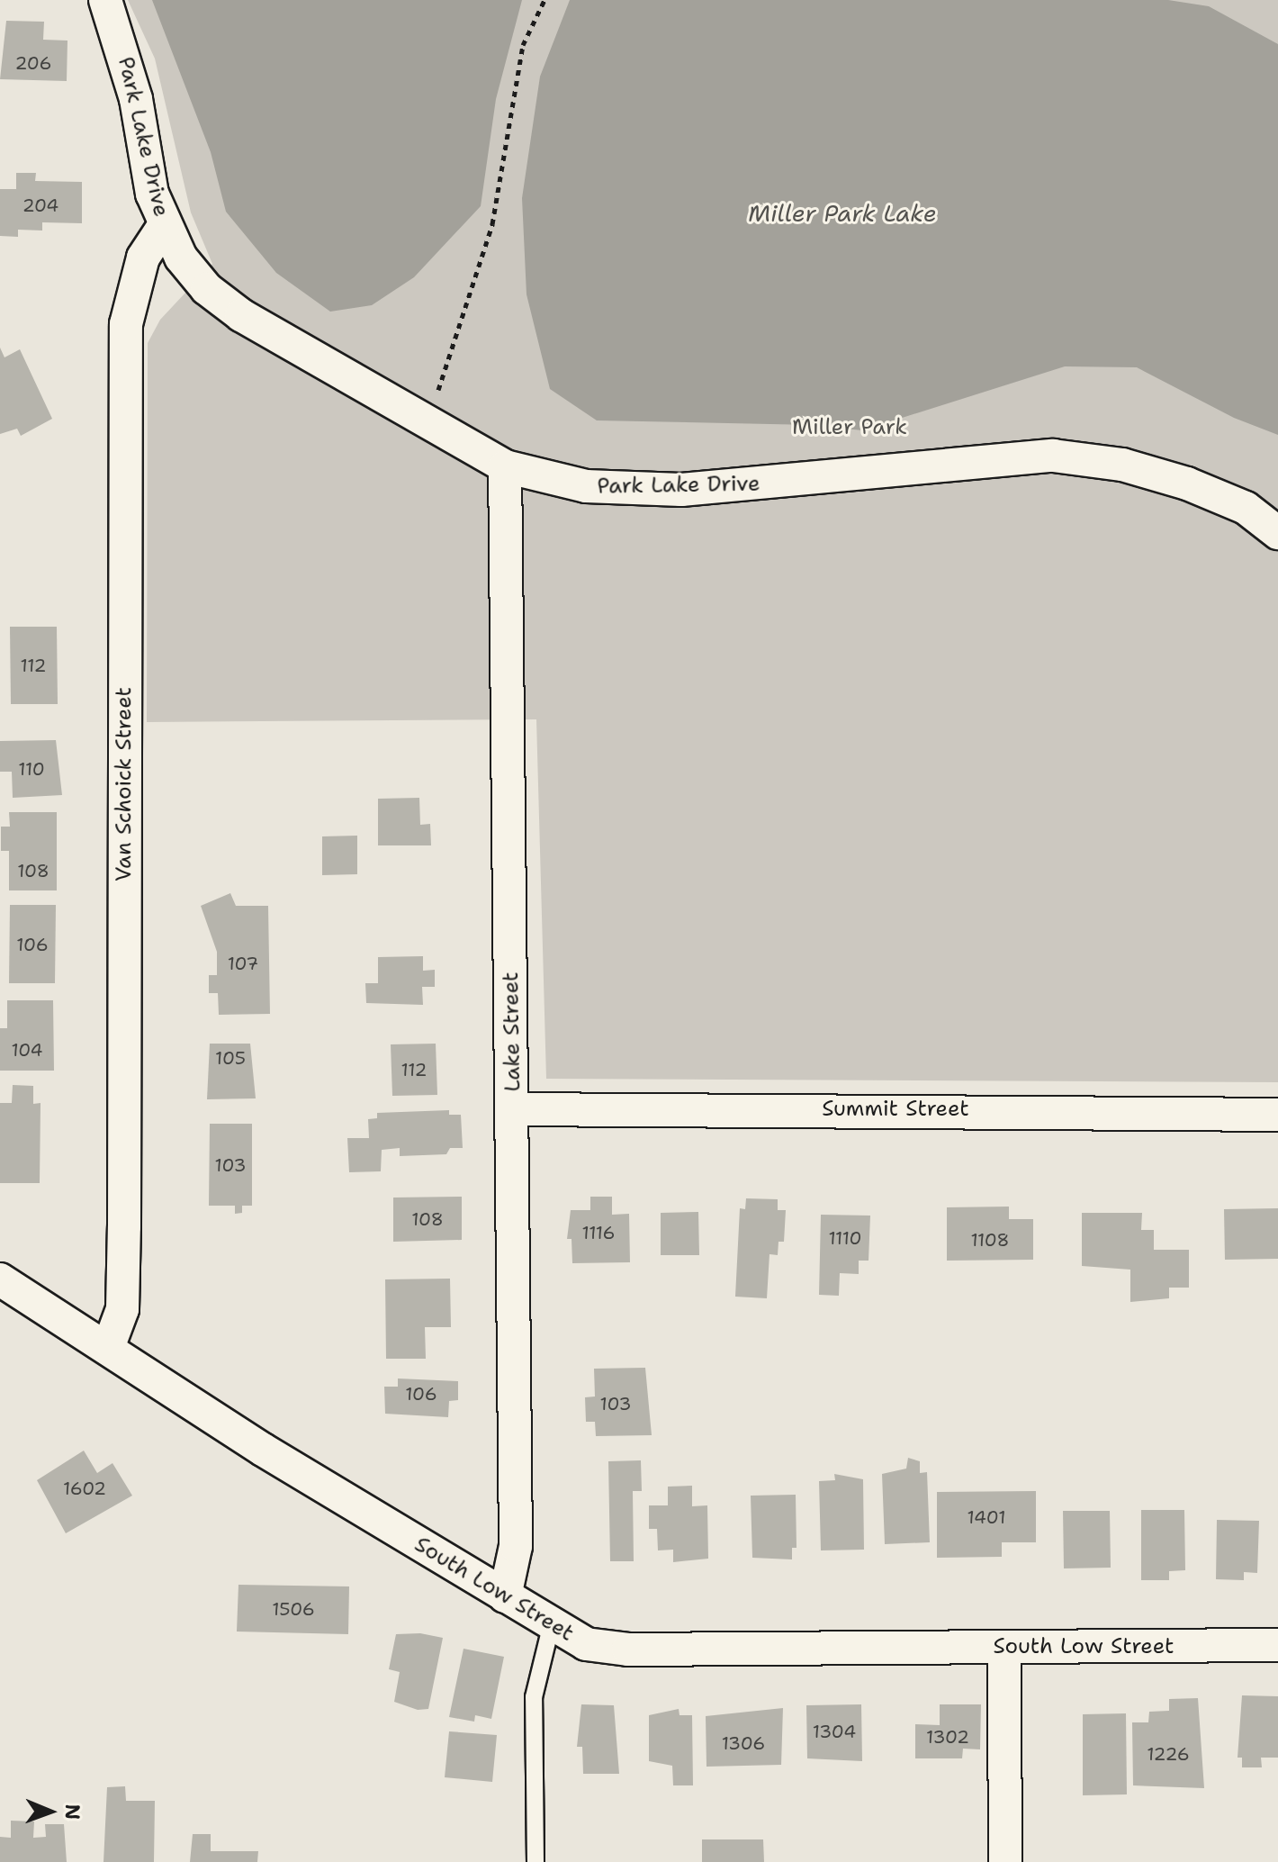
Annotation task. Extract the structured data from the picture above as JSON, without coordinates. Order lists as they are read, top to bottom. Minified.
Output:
{"streets":{"street":["Park Lake Drive","Van Schoick Street","Lake Street","Summit Street","South Low Street"]},"crossings":[["Park Lake Drive","Van Schoick Street"],["Park Lake Drive","Lake Street"],["Van Schoick Street","South Low Street"],["Lake Street","Summit Street"],["Lake Street","South Low Street"]],"water":["Miller Park Lake"],"parks":["Miller Park"],"house_numbers":["206","204","112","110","108","106","107","104","105","112","103","108","1116","1110","1108","106","103","1602","1401","1506","1304","1302","1306","1226"],"north":"right"}
